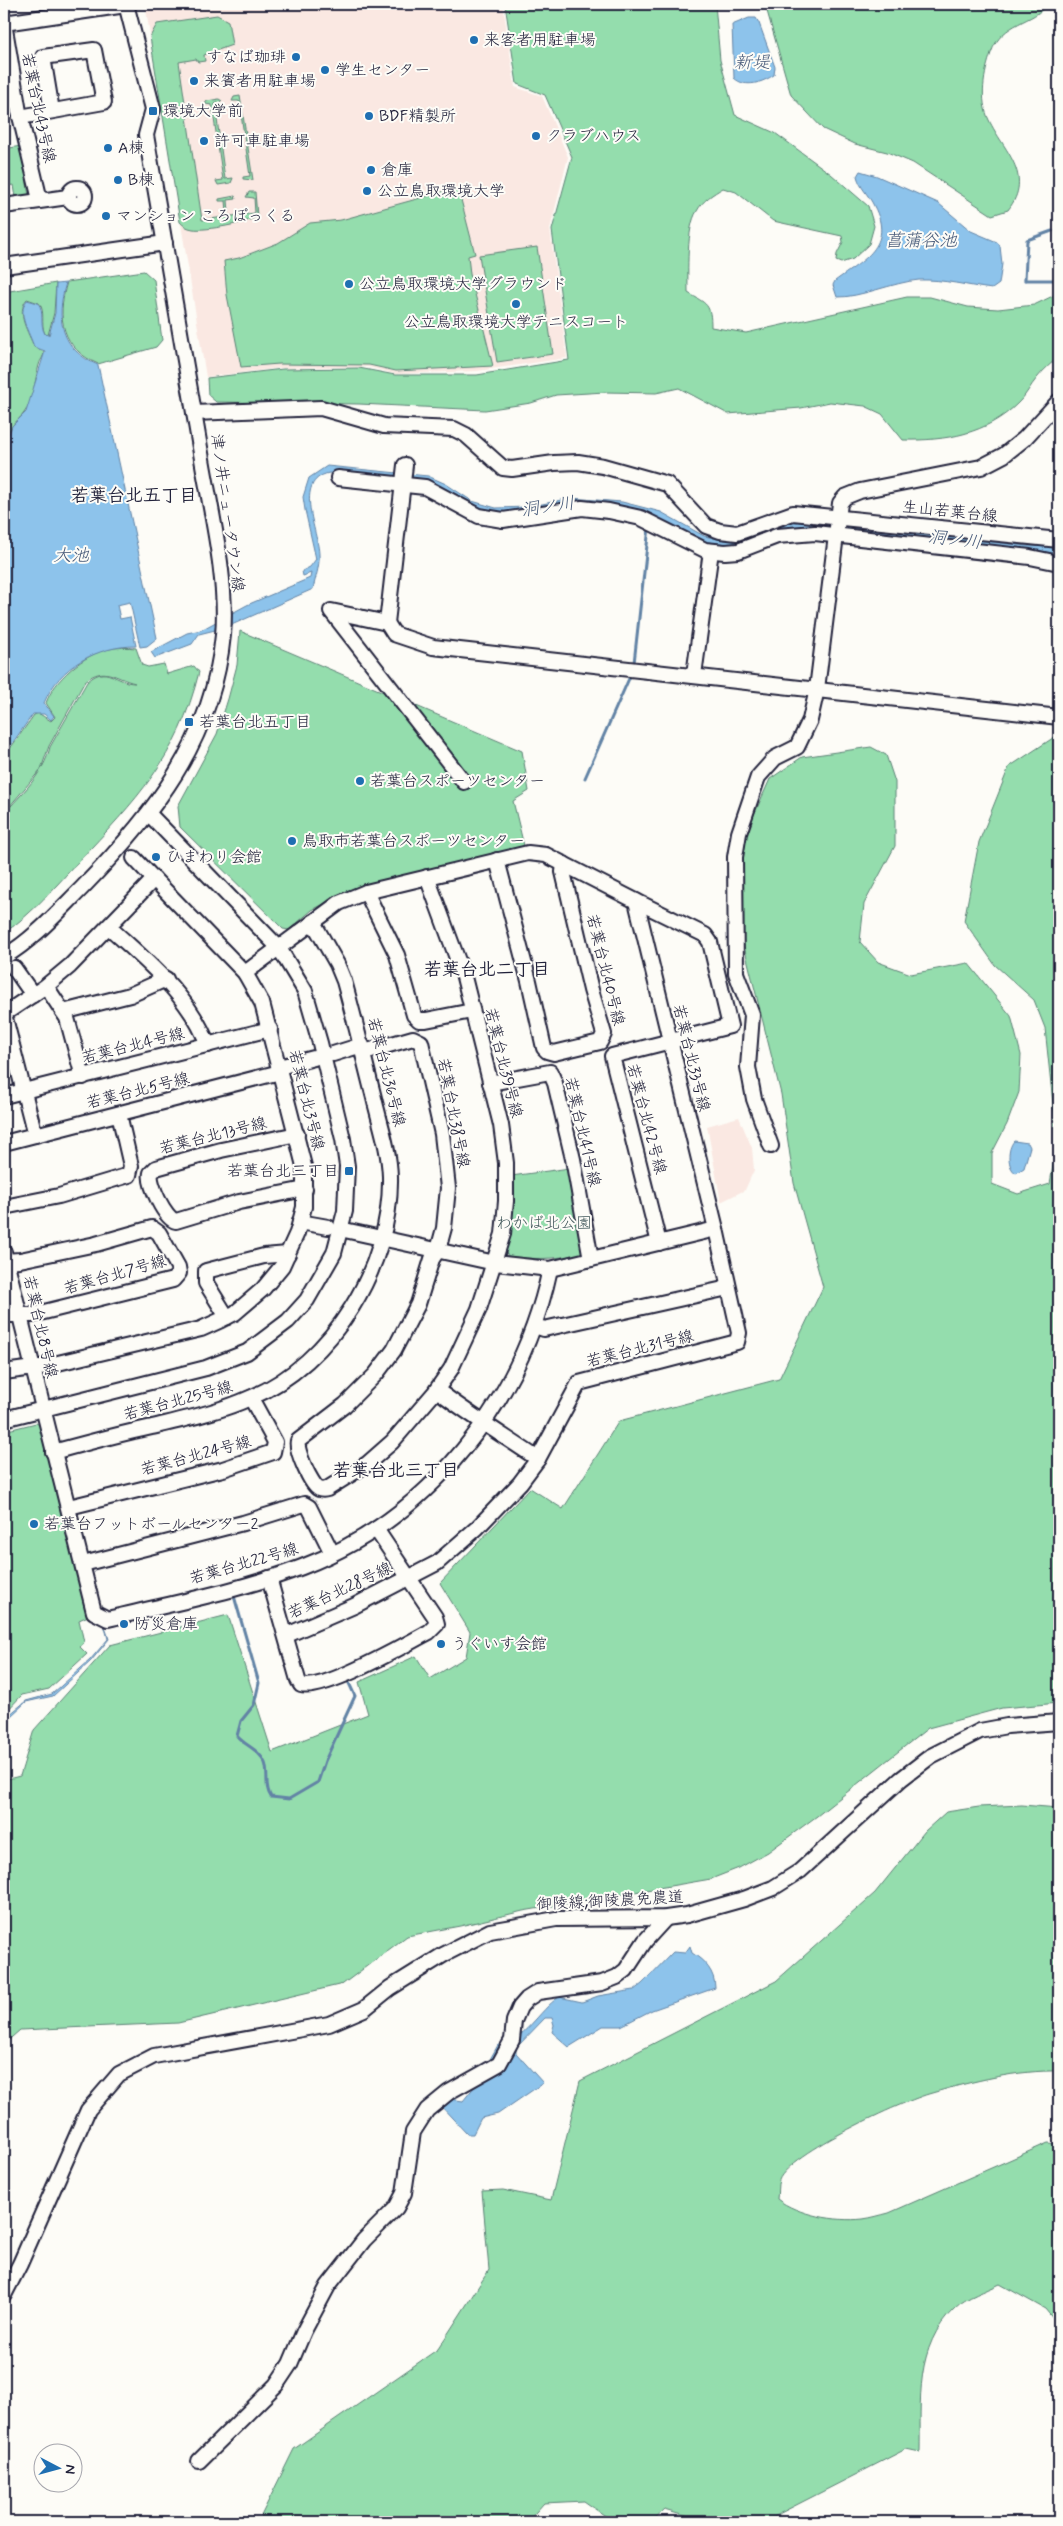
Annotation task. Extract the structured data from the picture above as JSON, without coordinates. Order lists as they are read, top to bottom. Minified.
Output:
{"streets":{"street":["若葉台北43号線","生山若葉台線","津ノ井ニュータウン線","若葉台北40号線","若葉台北4号線","若葉台北33号線","若葉台北39号線","若葉台北36号線","若葉台北5号線","若葉台北3号線","若葉台北38号線","若葉台北42号線","若葉台北41号線","若葉台北13号線","若葉台北7号線","若葉台北8号線","若葉台北31号線","若葉台北25号線","若葉台北24号線","若葉台北22号線","若葉台北28号線","御陵線;御陵農免農道"]},"crossings":[["生山若葉台線","津ノ井ニュータウン線"],["若葉台北4号線","若葉台北3号線"],["若葉台北33号線","若葉台北42号線"],["若葉台北33号線","若葉台北31号線"],["若葉台北39号線","若葉台北38号線"],["若葉台北39号線","若葉台北41号線"],["若葉台北36号線","若葉台北38号線"],["若葉台北36号線","若葉台北25号線"],["若葉台北5号線","若葉台北3号線"],["若葉台北3号線","若葉台北13号線"],["若葉台北3号線","若葉台北8号線"],["若葉台北7号線","若葉台北8号線"],["若葉台北8号線","若葉台北22号線"],["若葉台北31号線","若葉台北28号線"],["若葉台北25号線","若葉台北24号線"],["若葉台北25号線","若葉台北22号線"],["若葉台北24号線","若葉台北22号線"]],"districts":["若葉台北五丁目","若葉台北二丁目","若葉台北三丁目"],"water":["新堤","菖蒲谷池","洞ノ川","大池"],"parks":["わかば北公園"],"places":{"other":["来客者用駐車場","すなば珈琲","学生センター","来賓者用駐車場","BDF精製所","クラブハウス","許可車駐車場","A棟","倉庫","B棟","公立鳥取環境大学","マンション ころぽっくる","公立鳥取環境大学グラウンド","公立鳥取環境大学テニスコート","若葉台スポーツセンター","鳥取市若葉台スポーツセンター","ひまわり会館","若葉台フットボールセンター2","防災倉庫","うぐいす会館"],"transit":["環境大学前","若葉台北五丁目","若葉台北三丁目"]},"north":"right"}
